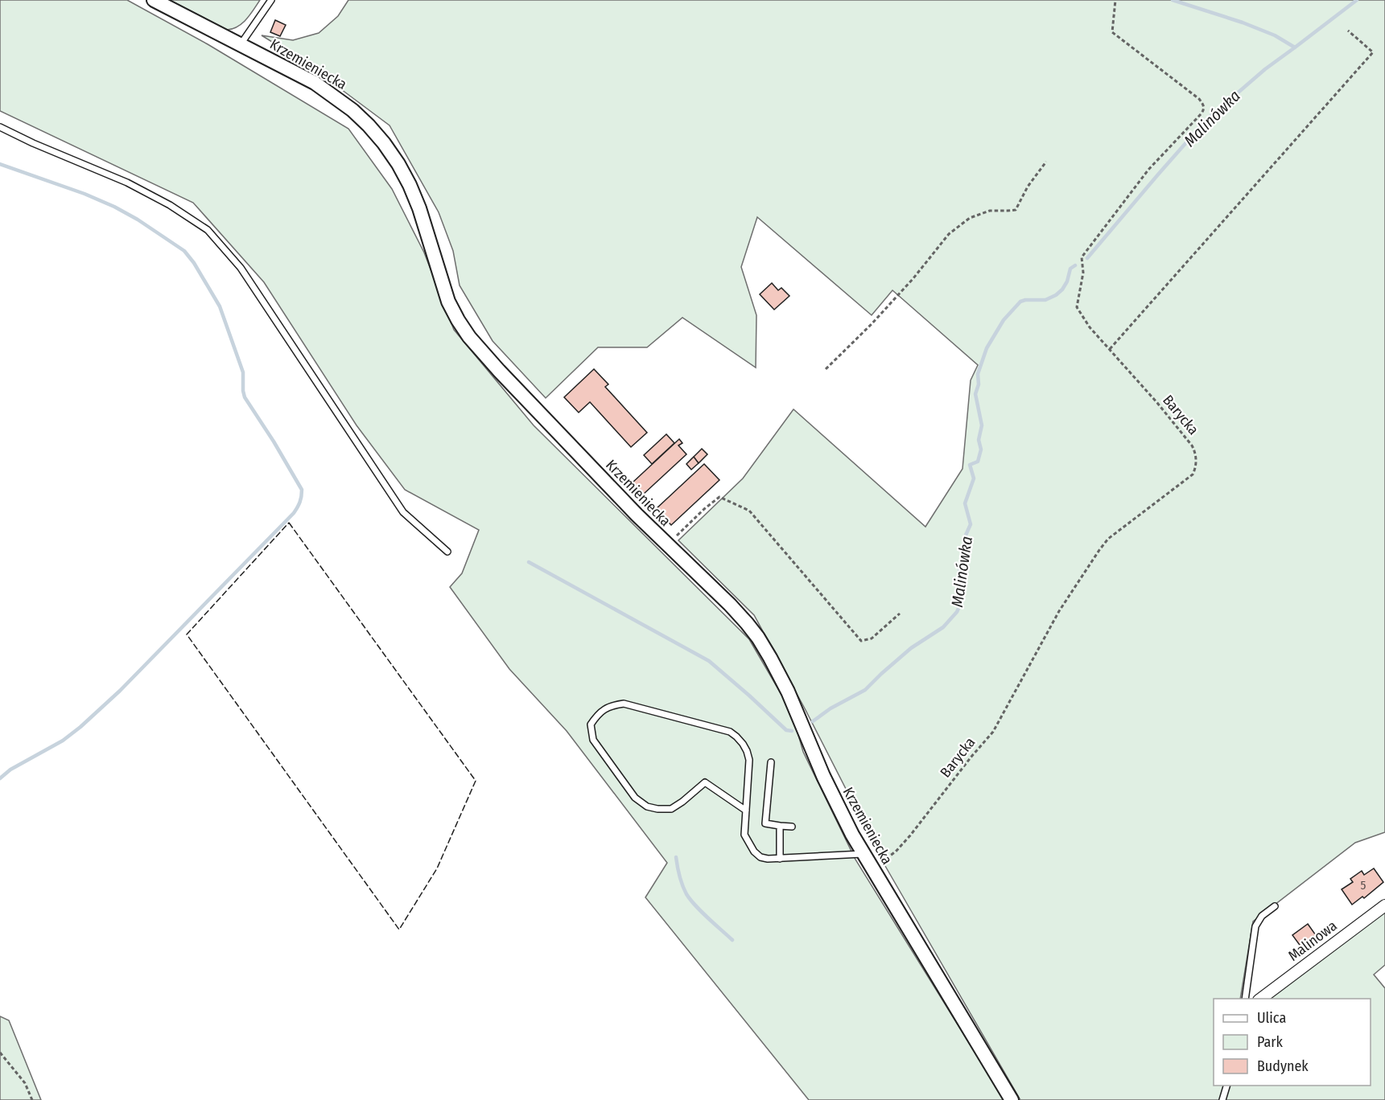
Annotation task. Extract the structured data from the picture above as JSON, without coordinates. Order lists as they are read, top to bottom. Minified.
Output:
{"streets":{"street":["Krzemieniecka","Malinowa"],"path":["Barycka"]},"crossings":[["Krzemieniecka","Barycka"]],"water":["Malinówka"],"house_numbers":["5"],"legend":["Ulica","Park","Budynek"]}
